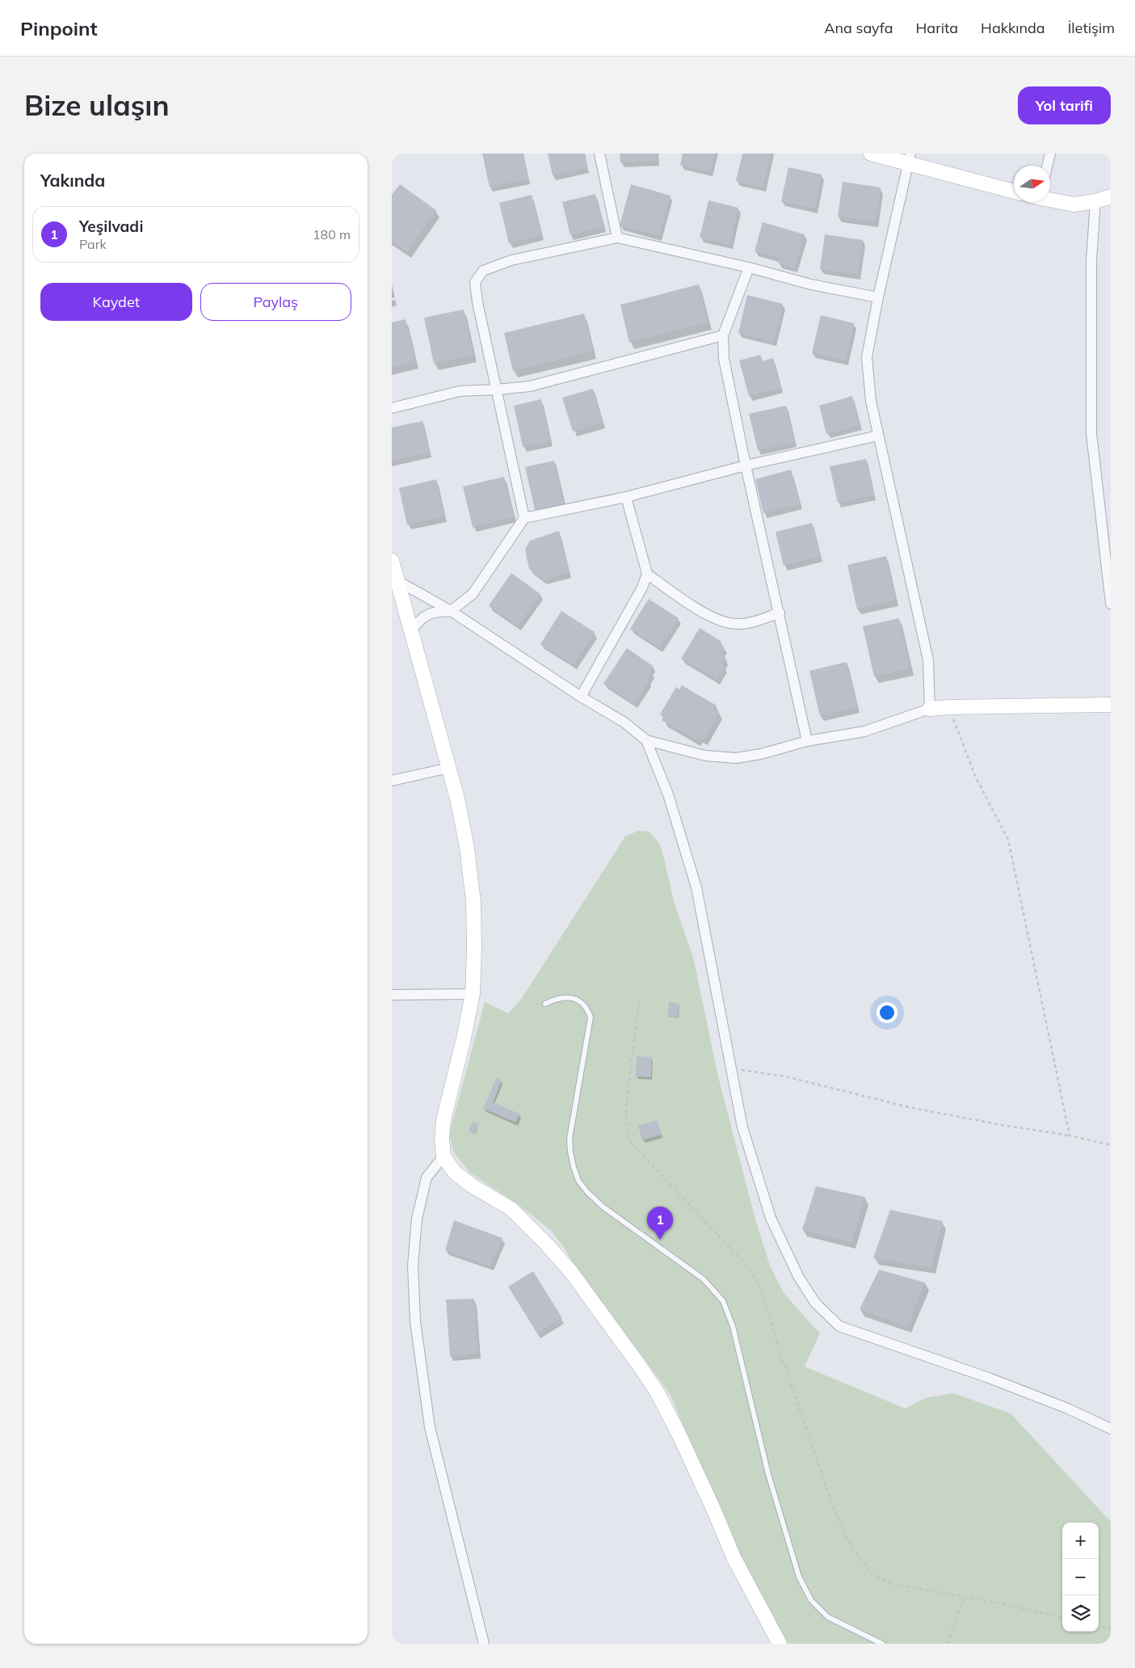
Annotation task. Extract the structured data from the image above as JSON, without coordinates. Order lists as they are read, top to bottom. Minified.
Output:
{"north":"right","page":{"header":"Pinpoint","nav":["Ana sayfa","Harita","Hakkında","İletişim"],"buttons":["Yol tarifi",["Kaydet","Paylaş"]],"title":"Bize ulaşın","heading":"Yakında","list":[{"mark":"1","name":"Yeşilvadi","note":"Park","value":"180 m"}],"pins":"1","map_buttons":["+","−"]}}
